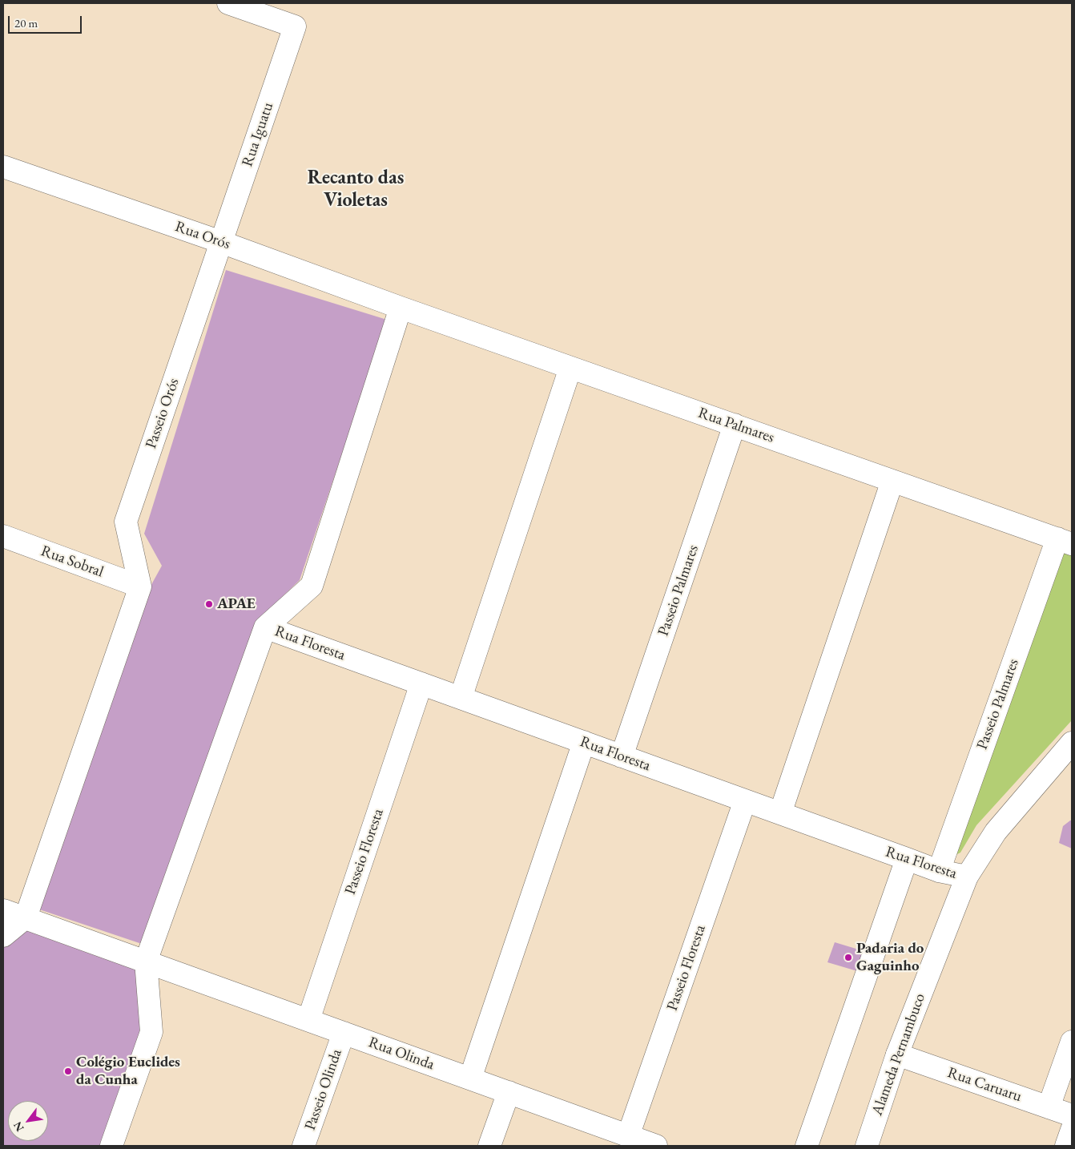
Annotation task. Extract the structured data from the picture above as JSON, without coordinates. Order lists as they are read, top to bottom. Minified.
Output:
{"streets":{"street":["Rua Iguatu","Rua Orós","Passeio Orós","Rua Palmares","Rua Sobral","Passeio Palmares","Rua Floresta","Passeio Floresta","Rua Olinda","Alameda Pernambuco","Rua Caruaru","Passeio Olinda"]},"crossings":[["Rua Iguatu","Rua Orós"],["Rua Iguatu","Passeio Orós"],["Rua Orós","Passeio Orós"],["Rua Orós","Rua Palmares"],["Passeio Orós","Rua Sobral"],["Rua Palmares","Passeio Palmares"],["Passeio Palmares","Rua Floresta"],["Rua Floresta","Passeio Floresta"],["Rua Floresta","Alameda Pernambuco"],["Passeio Floresta","Rua Olinda"],["Rua Olinda","Passeio Olinda"],["Alameda Pernambuco","Rua Caruaru"]],"districts":["Recanto das Violetas"],"places":["APAE","Padaria do Gaguinho","Colégio Euclides da Cunha"],"scale_bar":"20 m","north":"bottom left"}
